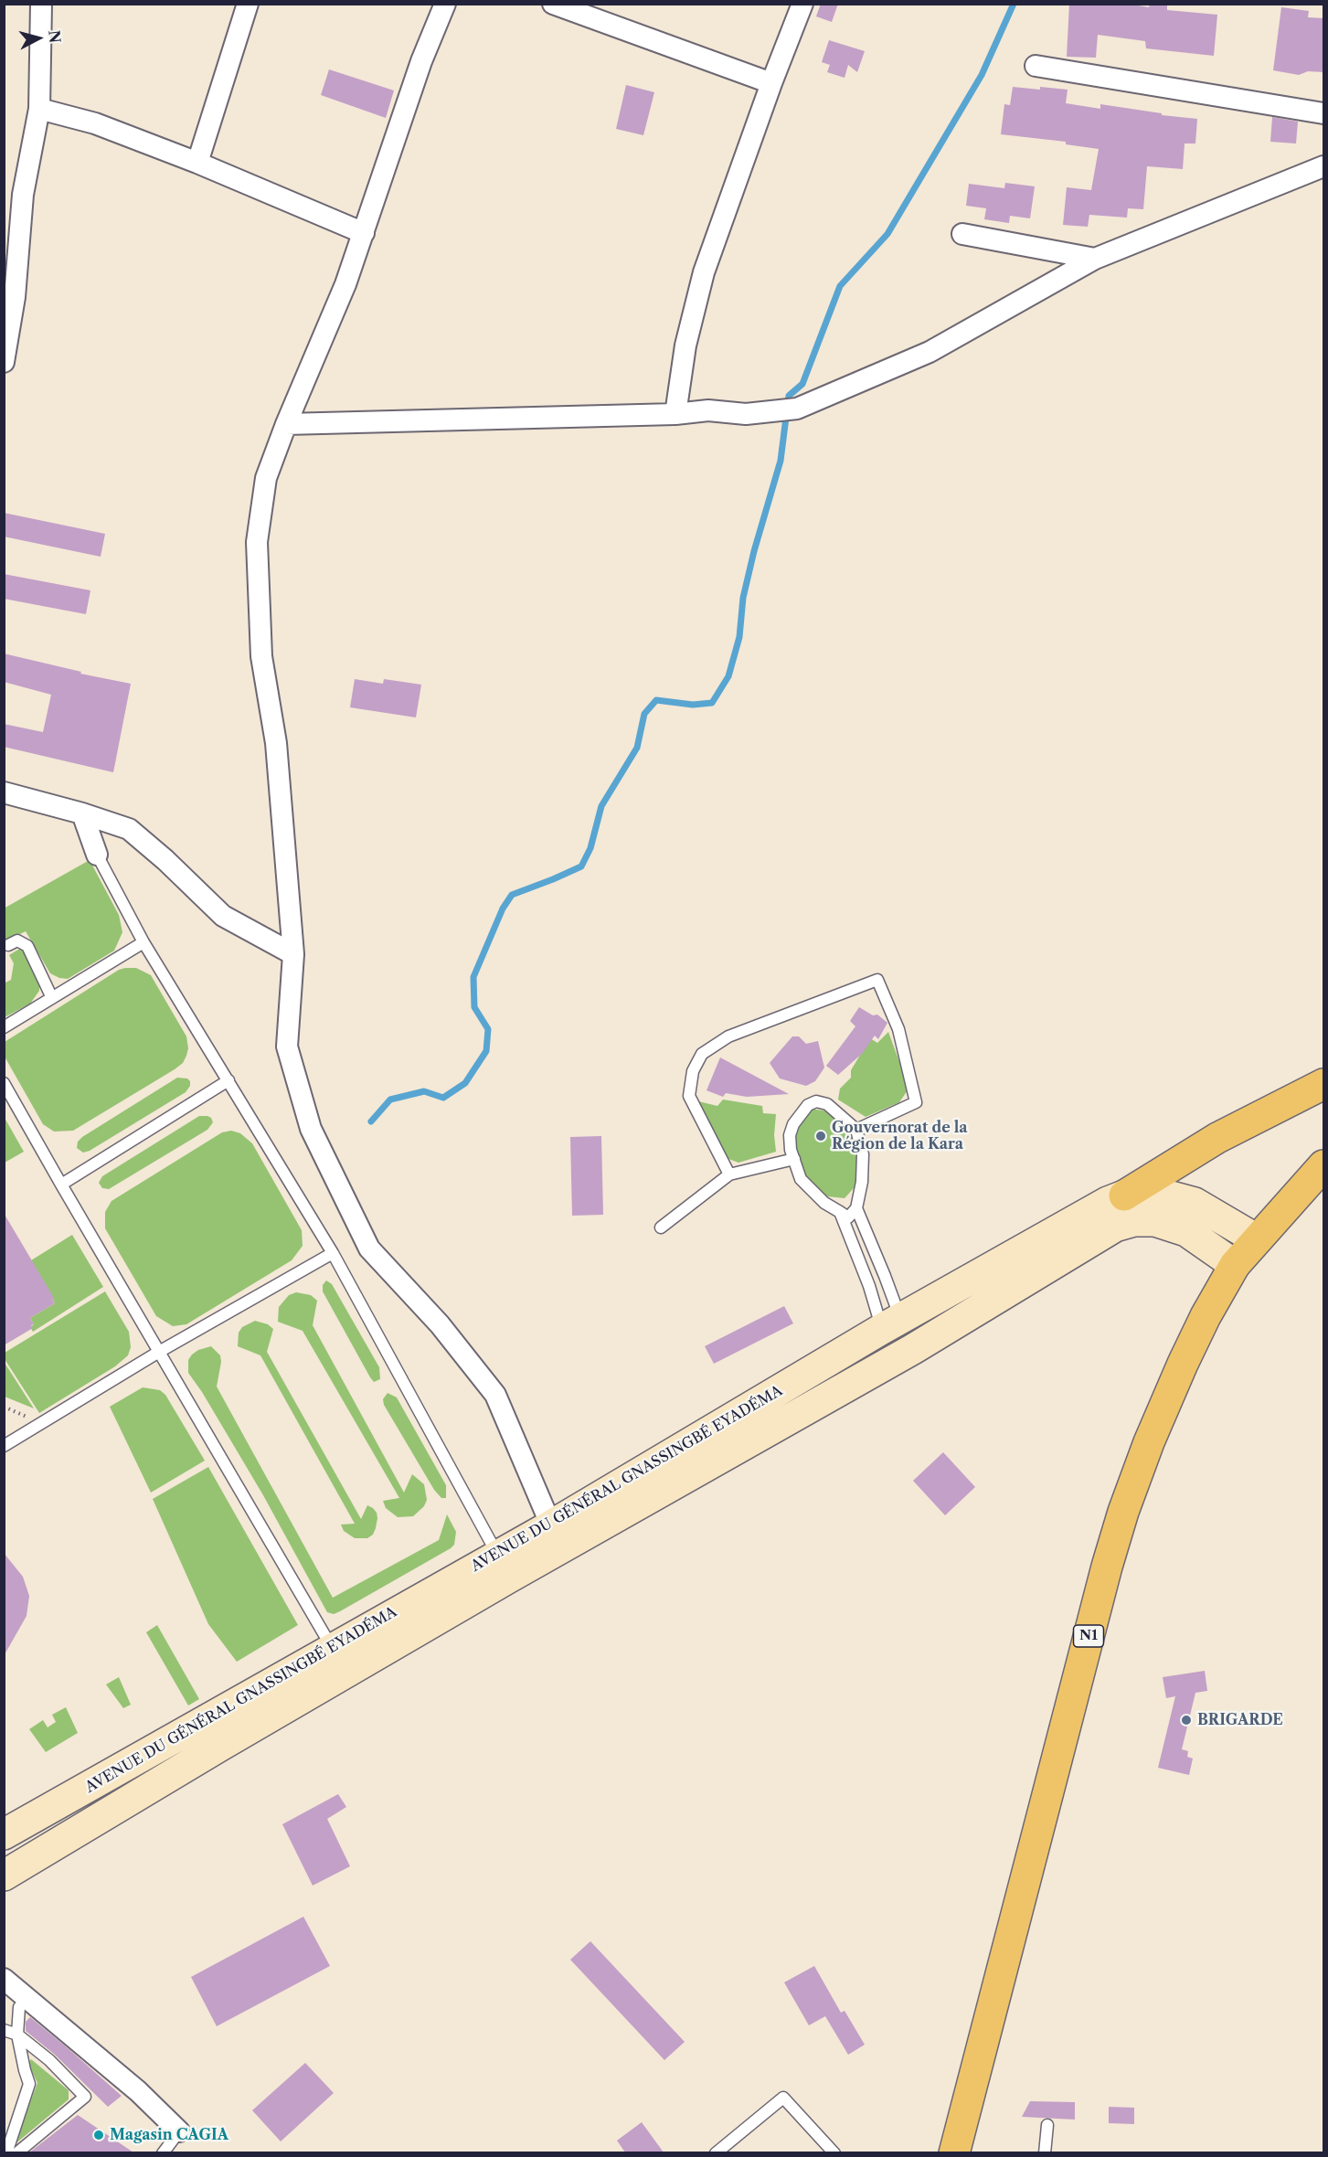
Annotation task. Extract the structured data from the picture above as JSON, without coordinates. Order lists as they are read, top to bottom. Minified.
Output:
{"streets":{"highway":["N1"],"main road":["AVENUE DU GÉNÉRAL GNASSINGBÉ EYADÉMA"]},"crossings":[["AVENUE DU GÉNÉRAL GNASSINGBÉ EYADÉMA","N1"]],"places":["Gouvernorat de la Région de la Kara","BRIGARDE","Magasin CAGIA"],"north":"right"}
